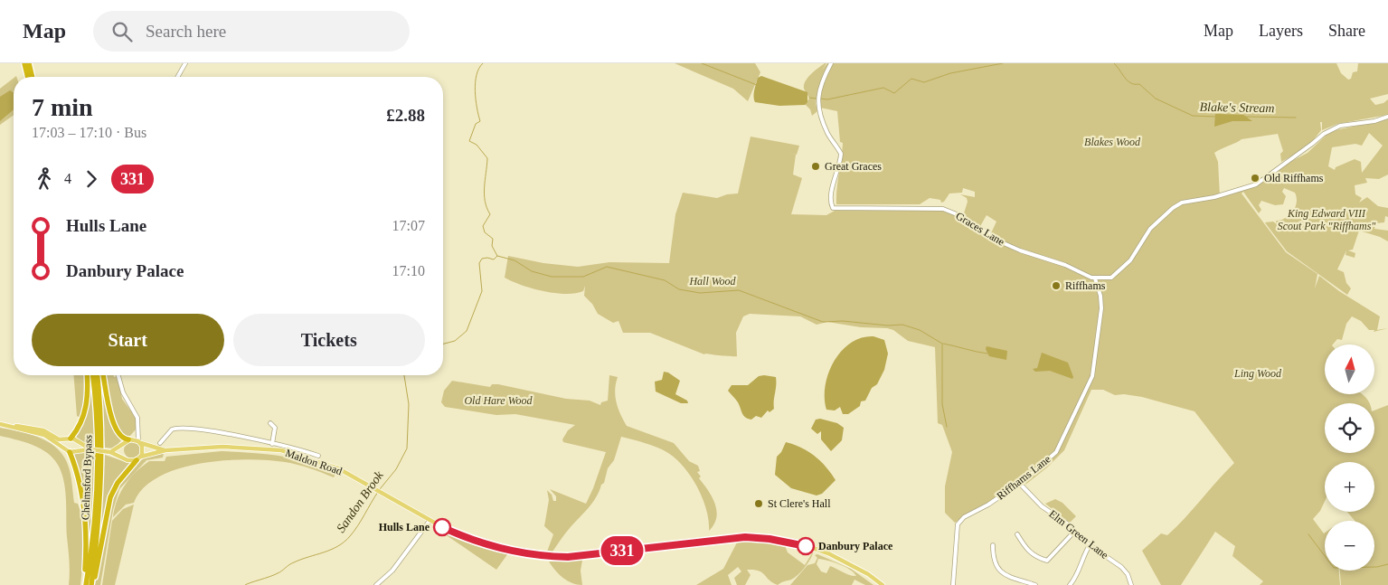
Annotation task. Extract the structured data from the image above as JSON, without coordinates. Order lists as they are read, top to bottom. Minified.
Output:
{"streets":{"highway":["Chelmsford Bypass"],"main road":["Maldon Road"],"street":["Graces Lane","Riffhams Lane","Elm Green Lane"]},"crossings":[["Graces Lane","Riffhams Lane"],["Riffhams Lane","Elm Green Lane"]],"water":["Blake's Stream","Sandon Brook"],"parks":["Blakes Wood","King Edward VIII Scout Park \"Riffhams\"","Hall Wood","Ling Wood","Old Hare Wood"],"places":["Great Graces","Old Riffhams","Riffhams","St Clere's Hall","Hulls Lane","Danbury Palace"],"lines":["bus line 331"],"north":"top","page":{"header":"Map","search":"Search here","nav":["Map","Layers","Share"],"on_map":"331","heading":["7 min","17:03 – 17:10 · Bus","£2.88"],"legs":["4","331"],"list":[{"name":"Hulls Lane","value":"17:07"},{"name":"Danbury Palace","value":"17:10"}],"buttons":["Start","Tickets"],"map_buttons":["+","−"]}}
